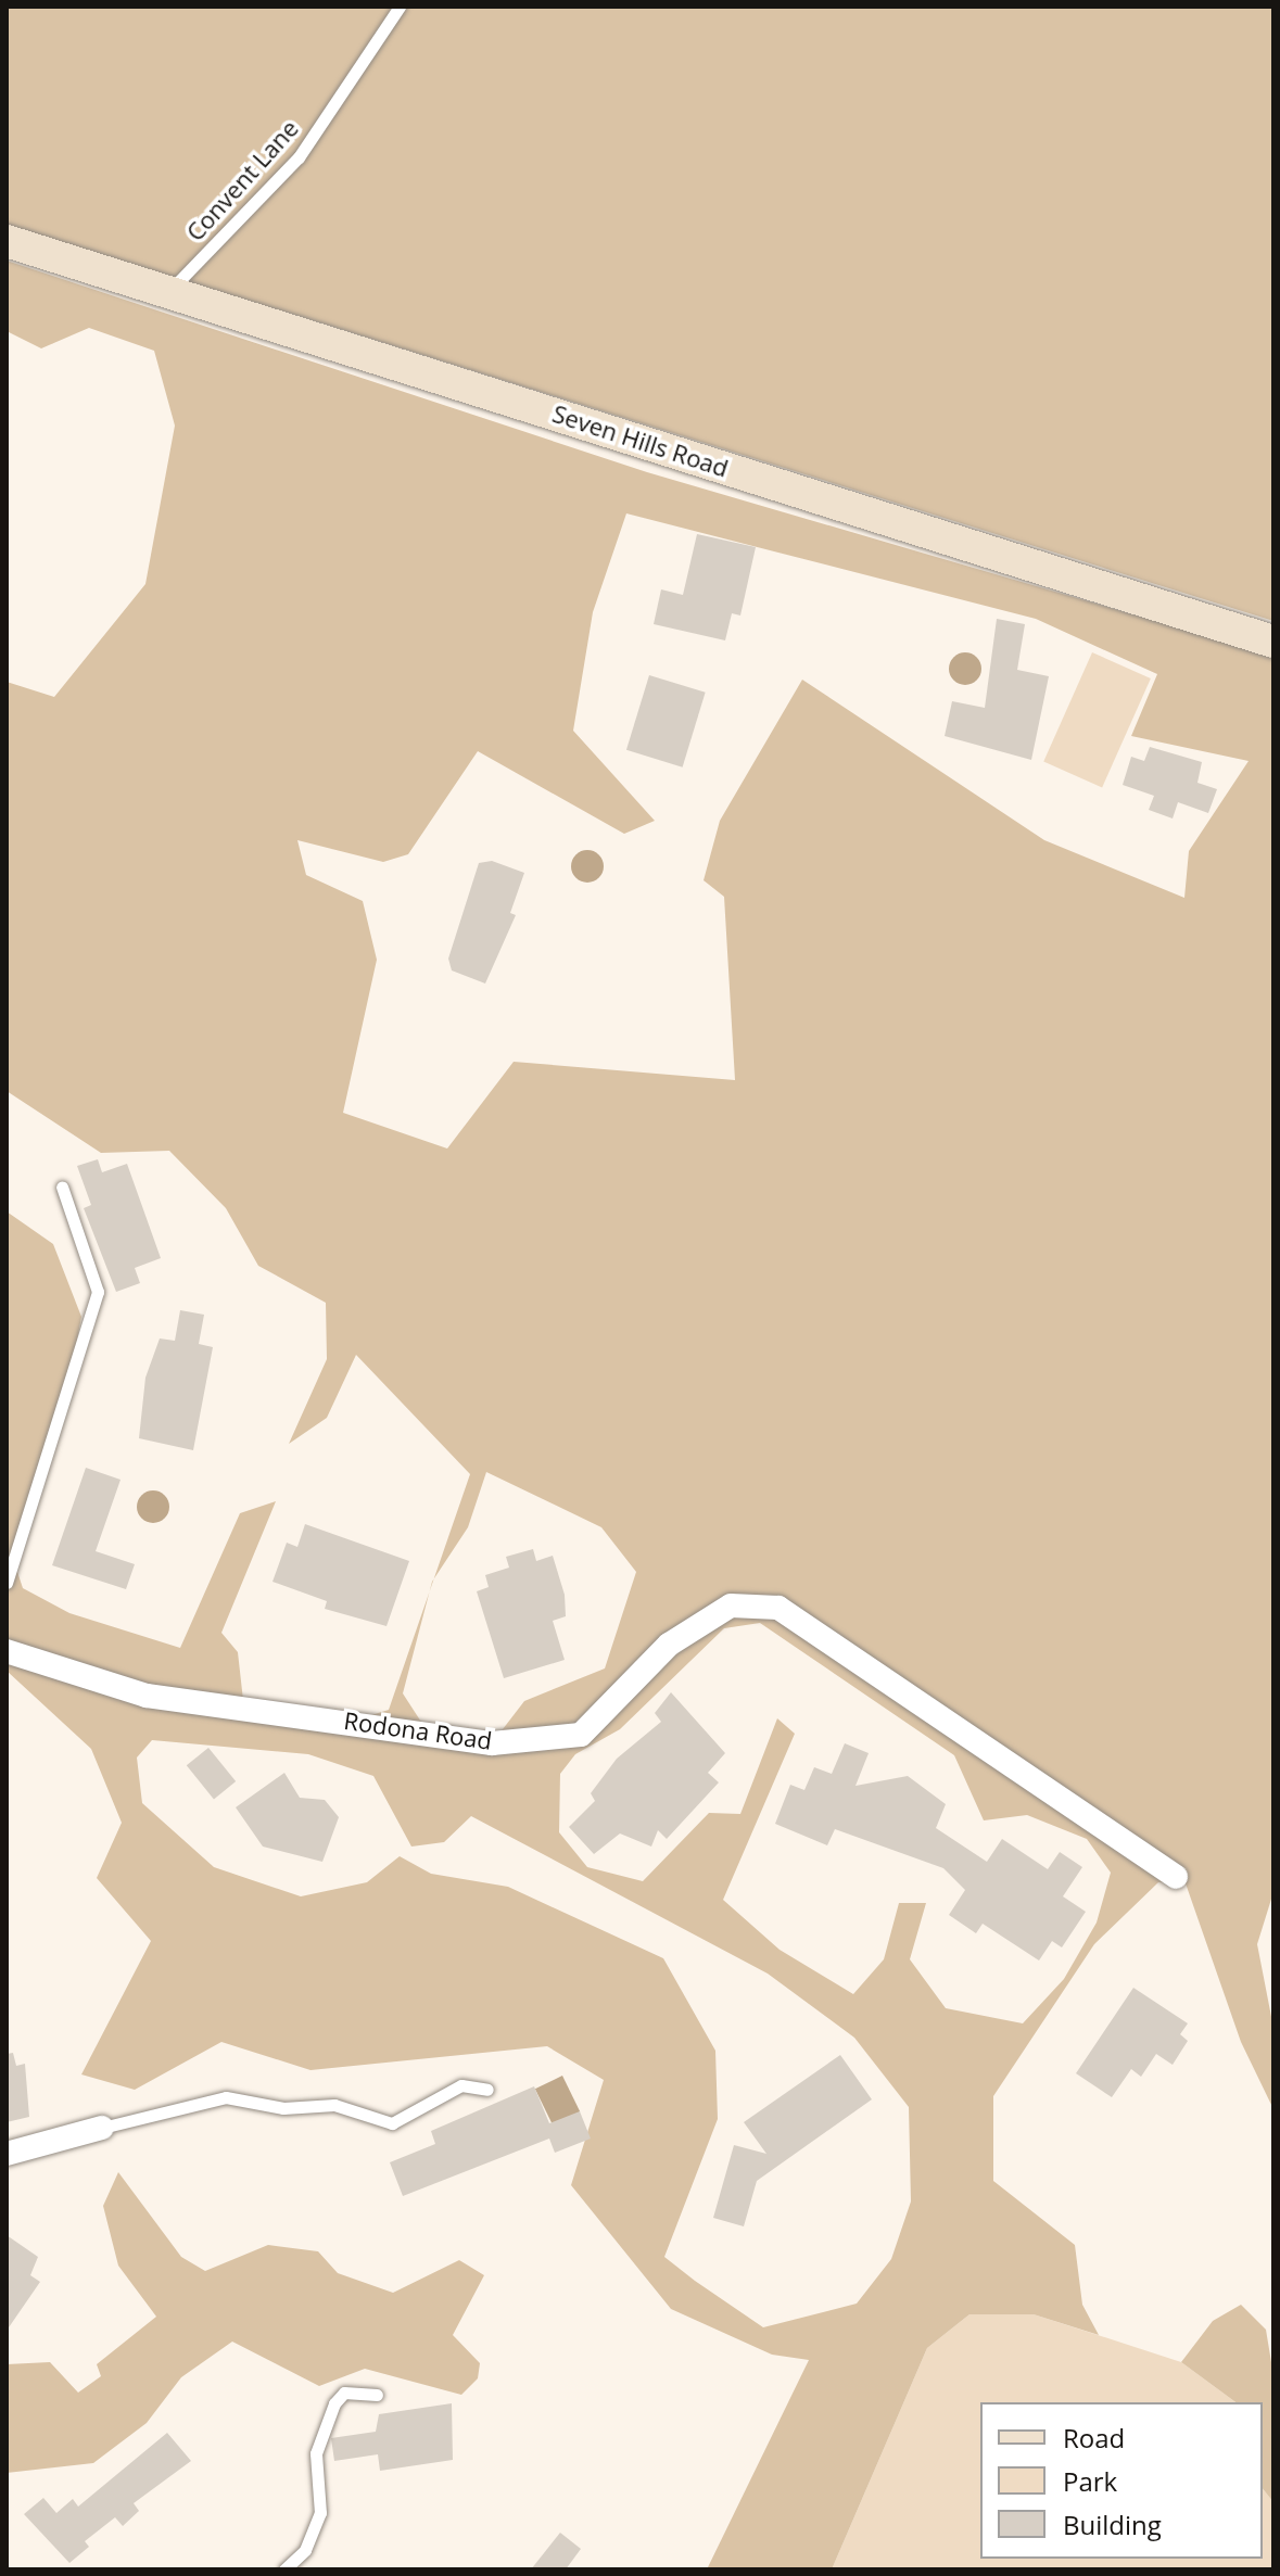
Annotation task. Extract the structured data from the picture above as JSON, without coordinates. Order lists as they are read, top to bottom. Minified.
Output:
{"streets":{"main road":["Seven Hills Road"],"street":["Rodona Road"],"lane":["Convent Lane"]},"crossings":[["Convent Lane","Seven Hills Road"]],"legend":["Road","Park","Building"]}
